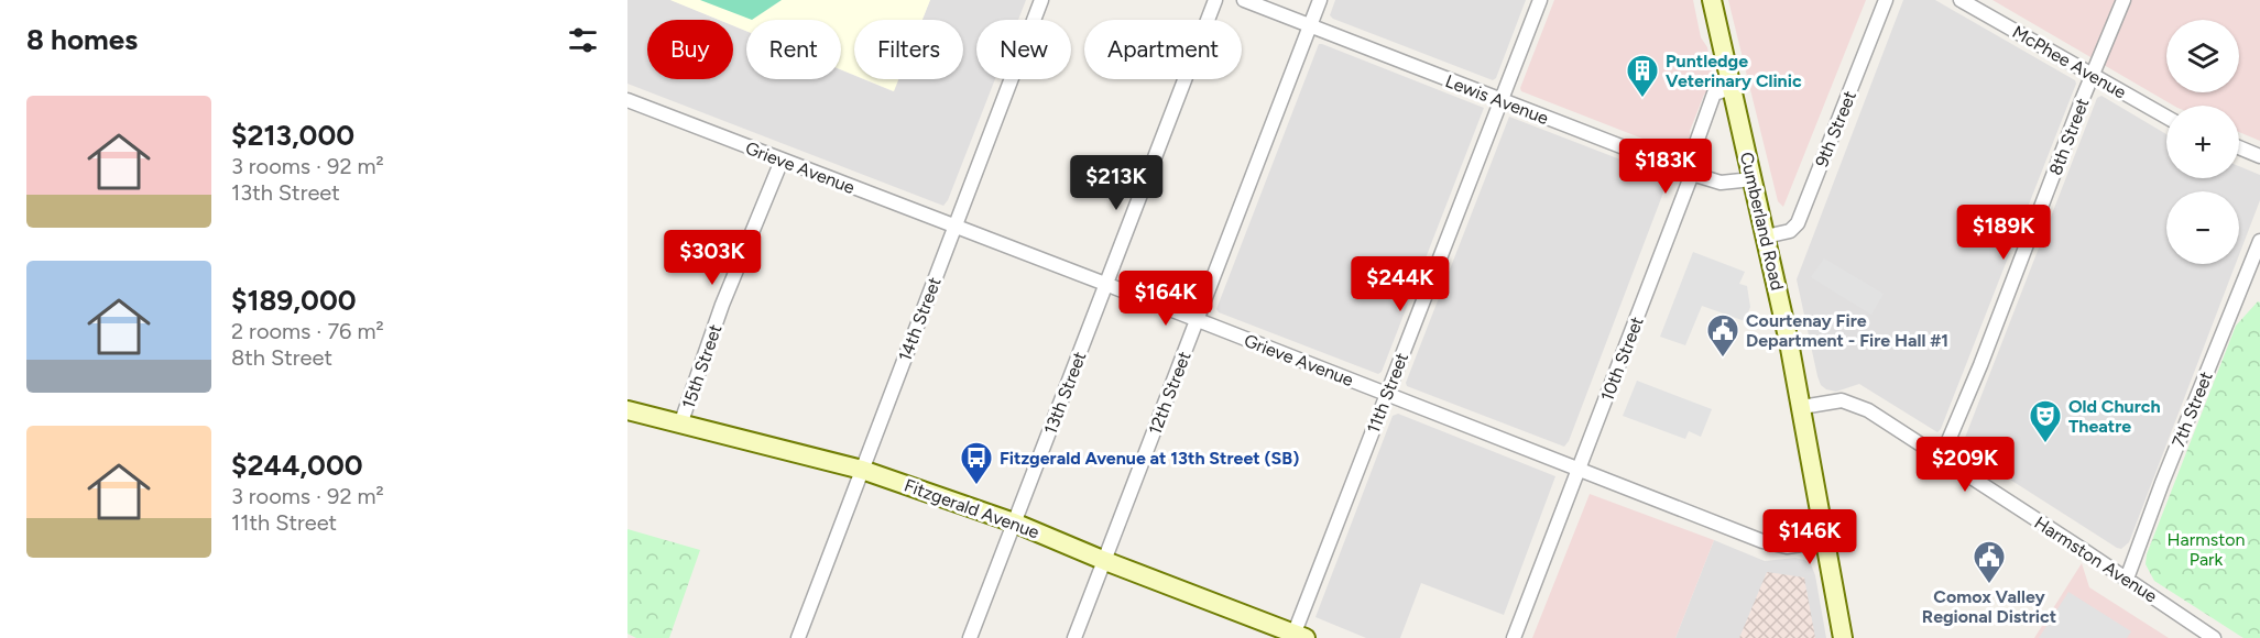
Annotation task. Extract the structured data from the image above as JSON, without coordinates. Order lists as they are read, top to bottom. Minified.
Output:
{"streets":{"street":["McPhee Avenue","Lewis Avenue","9th Street","8th Street","Grieve Avenue","Cumberland Road","14th Street","10th Street","15th Street","13th Street","12th Street","11th Street","7th Street","Fitzgerald Avenue","Harmston Avenue"]},"crossings":[["McPhee Avenue","8th Street"],["Lewis Avenue","Cumberland Road"],["Lewis Avenue","10th Street"],["Lewis Avenue","12th Street"],["Lewis Avenue","11th Street"],["9th Street","Cumberland Road"],["8th Street","Harmston Avenue"],["Grieve Avenue","Cumberland Road"],["Grieve Avenue","14th Street"],["Grieve Avenue","10th Street"],["Grieve Avenue","15th Street"],["Grieve Avenue","13th Street"],["Grieve Avenue","12th Street"],["Grieve Avenue","11th Street"],["Cumberland Road","10th Street"],["Cumberland Road","Harmston Avenue"],["14th Street","Fitzgerald Avenue"],["15th Street","Fitzgerald Avenue"],["13th Street","Fitzgerald Avenue"],["12th Street","Fitzgerald Avenue"],["11th Street","Fitzgerald Avenue"],["7th Street","Harmston Avenue"]],"parks":["Harmston Park"],"places":{"building":["Puntledge Veterinary Clinic"],"public building":["Courtenay Fire Department - Fire Hall #1","Comox Valley Regional District"],"theatre":["Old Church Theatre"],"bus stop":["Fitzgerald Avenue at 13th Street (SB)"]},"page":{"heading":"8 homes","map_buttons":["+","−"],"chip":["Buy","Rent","Filters","New","Apartment"],"list":[{"name":"$213,000","note":"3 rooms · 92 m² · 13th Street"},{"name":"$189,000","note":"2 rooms · 76 m² · 8th Street"},{"name":"$244,000","note":"3 rooms · 92 m² · 11th Street"}],"price":["$183K","$213K","$189K","$303K","$244K","$164K","$209K","$146K"]}}
